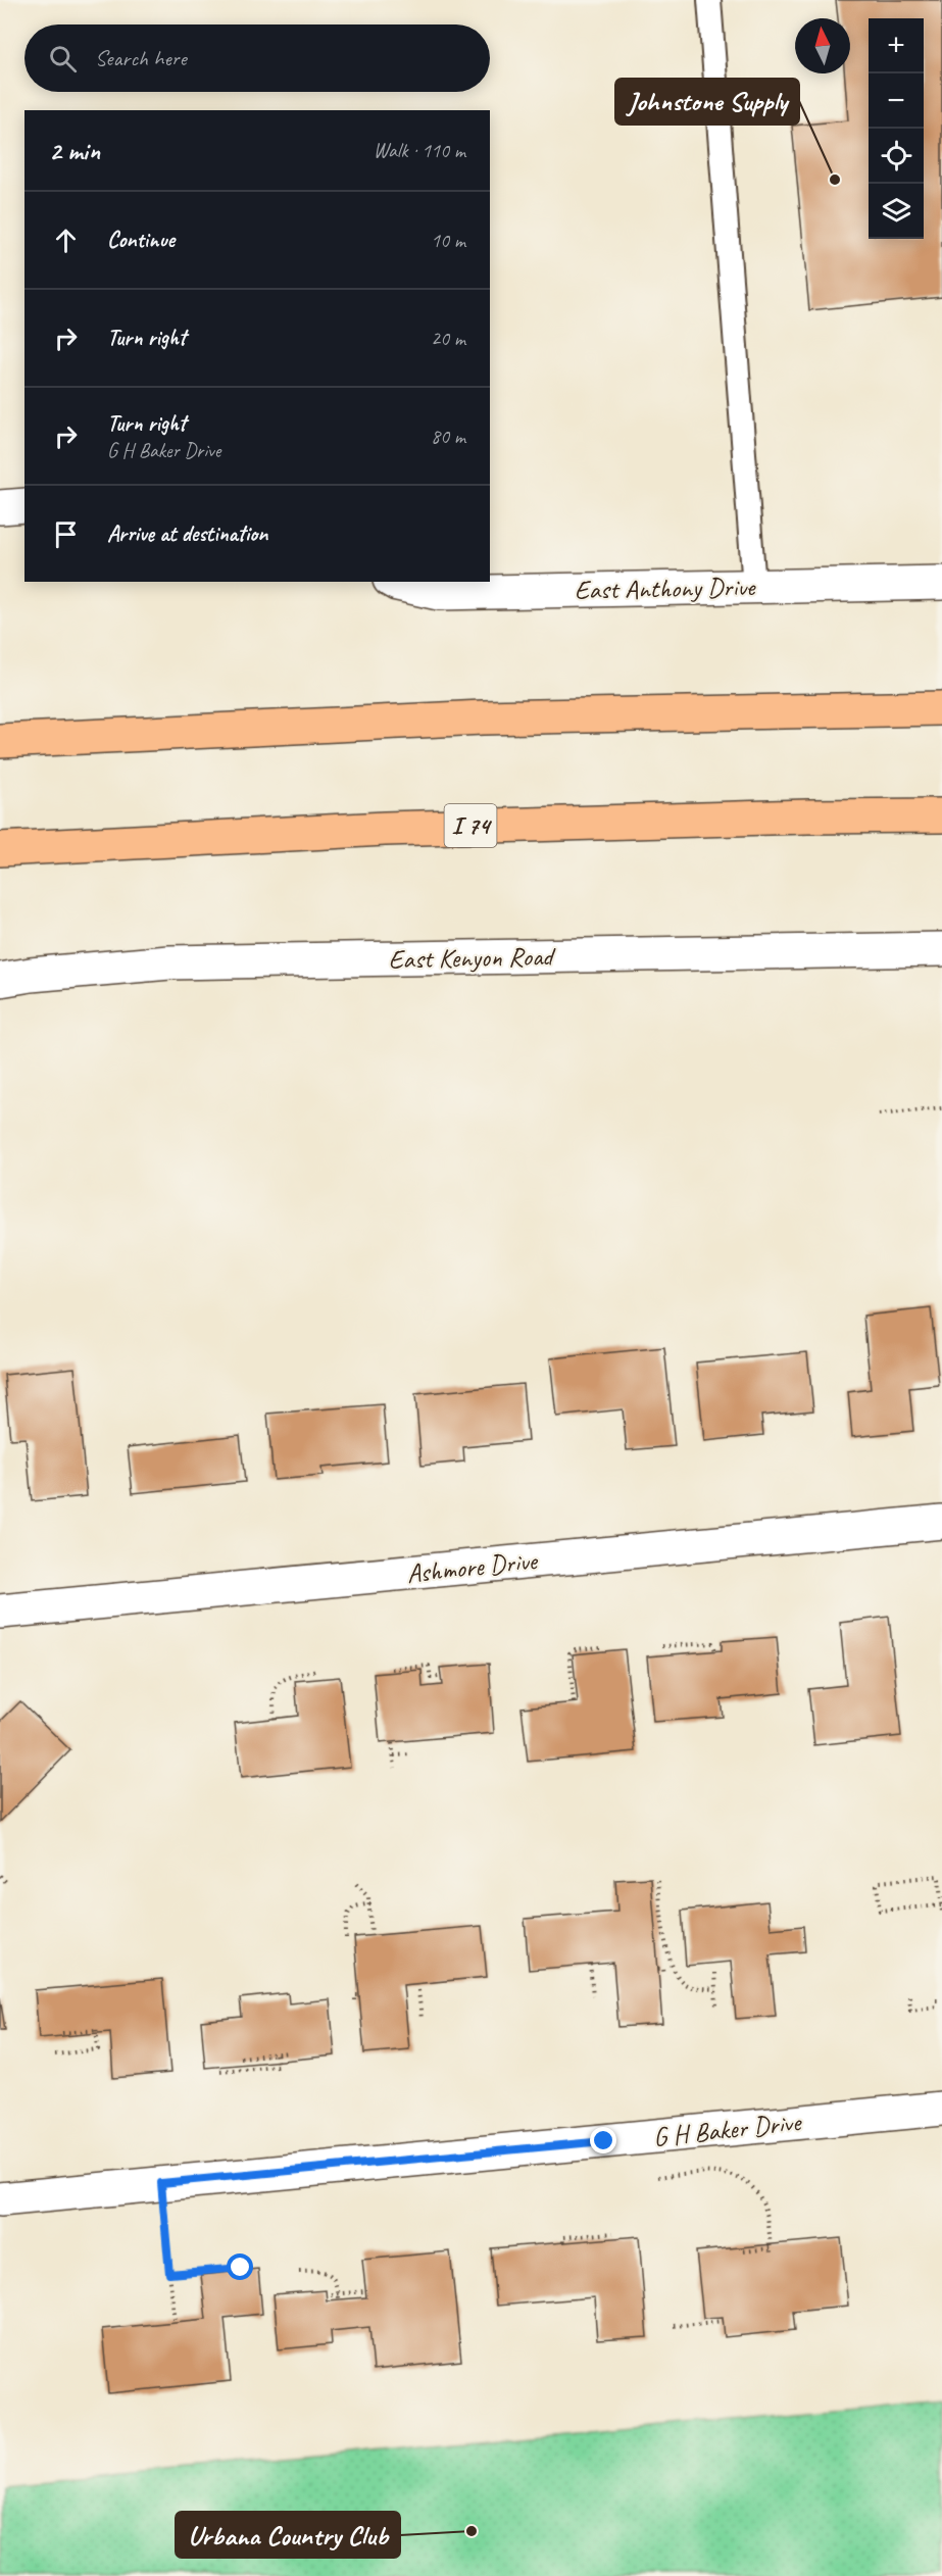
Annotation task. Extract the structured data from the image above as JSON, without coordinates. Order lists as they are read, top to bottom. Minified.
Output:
{"streets":{"highway":["I 74"],"street":["East Anthony Drive","East Kenyon Road","Ashmore Drive","G H Baker Drive"]},"places":["Johnstone Supply","Urbana Country Club"],"north":"top","page":{"map_buttons":["+","−"],"search":"Search here","heading":["2 min","Walk · 110 m"],"list":[["Continue","10 m"],["Turn right","20 m"],["Turn right","G H Baker Drive","80 m"],"Arrive at destination"]}}
